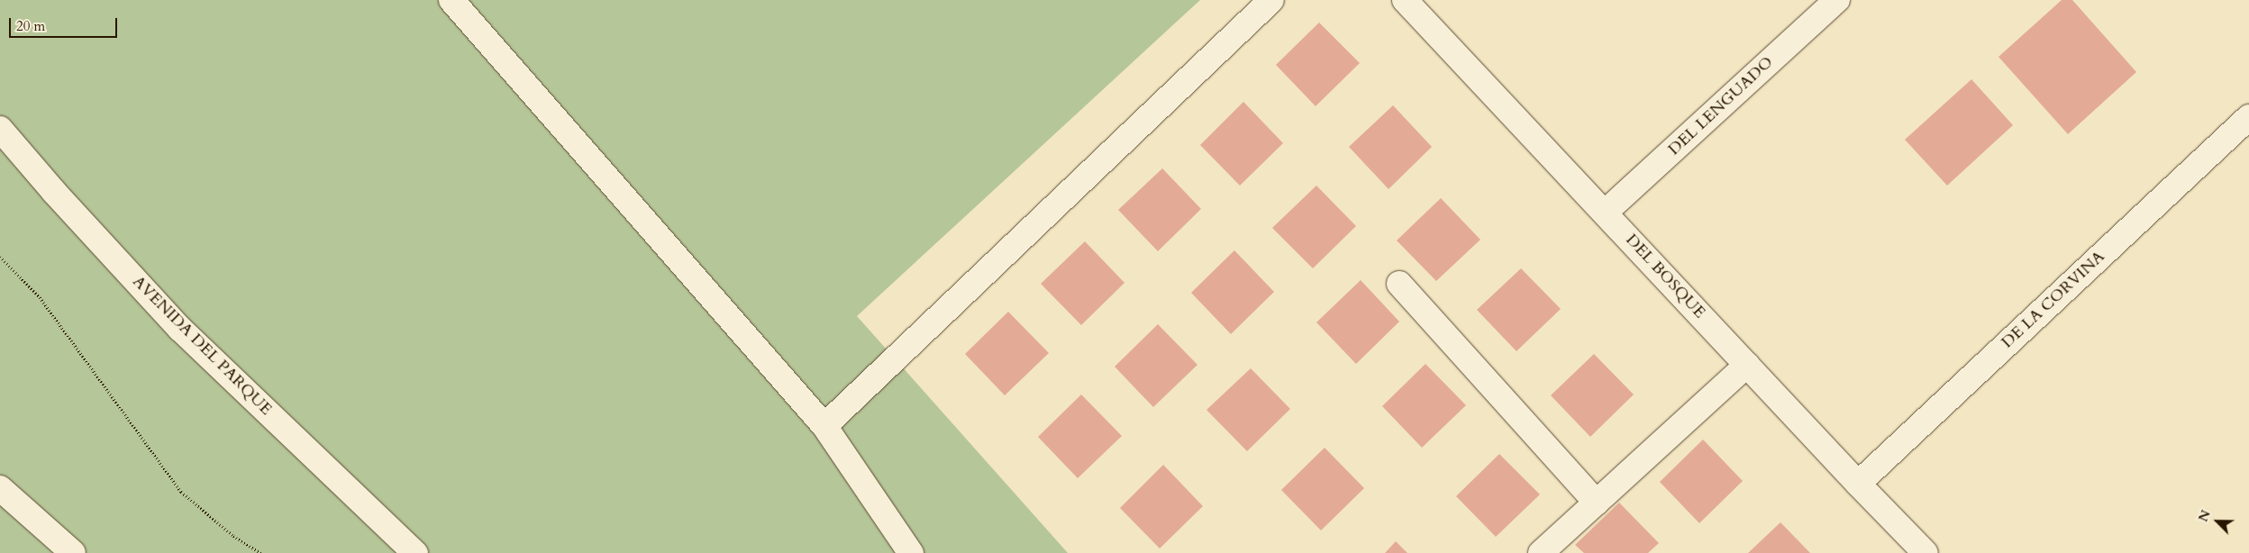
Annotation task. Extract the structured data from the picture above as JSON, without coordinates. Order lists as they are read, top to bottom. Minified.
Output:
{"streets":{"street":["DEL LENGUADO","DEL BOSQUE","DE LA CORVINA","AVENIDA DEL PARQUE"]},"crossings":[["DEL LENGUADO","DEL BOSQUE"],["DEL BOSQUE","DE LA CORVINA"]],"scale_bar":"20 m","north":"top left"}
